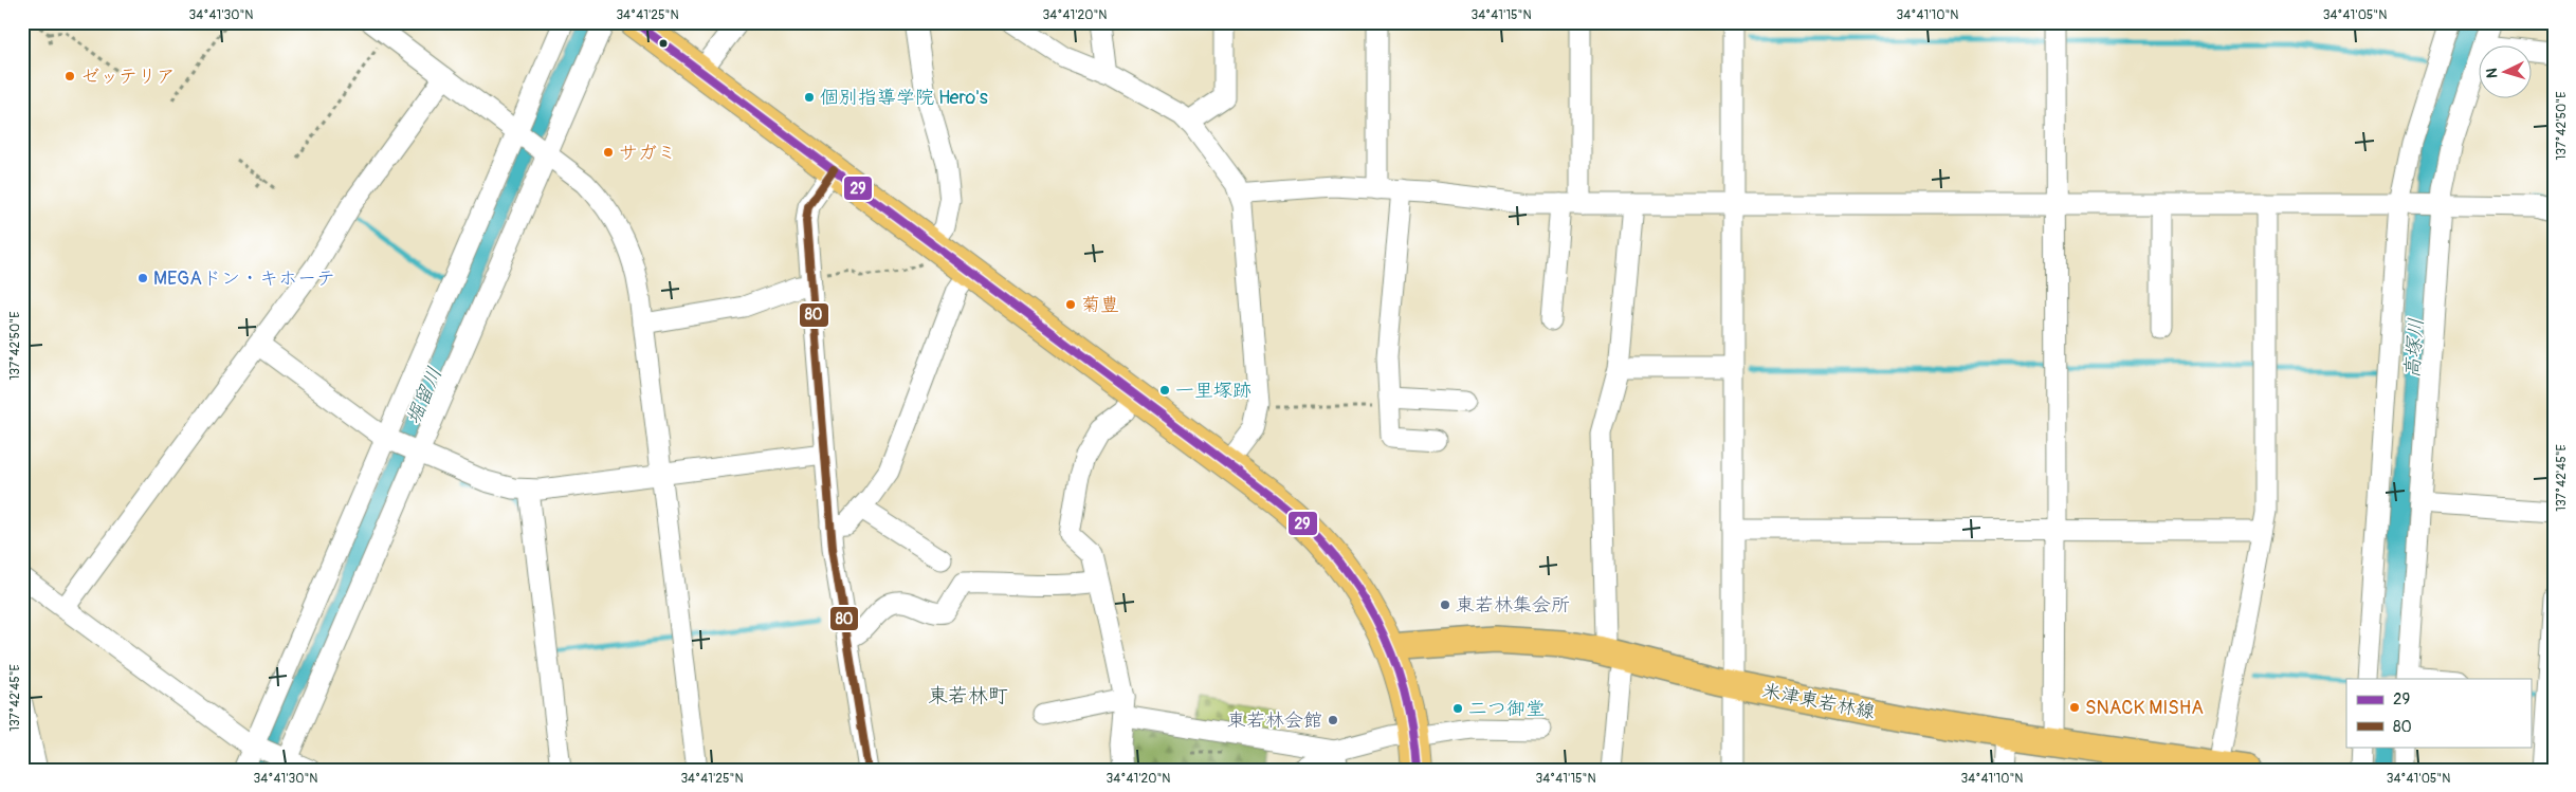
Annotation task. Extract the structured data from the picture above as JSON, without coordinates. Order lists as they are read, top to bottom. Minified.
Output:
{"streets":{"main road":["米津東若林線"]},"districts":["東若林町"],"water":["高塚川","堀留川"],"places":["ゼッテリア","個別指導学院 Hero's","サガミ","MEGAドン・キホーテ","菊豊","一里塚跡","東若林集会所","SNACK MISHA","二つ御堂","東若林会館"],"lines":["transit line 29","transit line 80"],"legend":["29","80"],"north":"left","coordinates":["34°41'30\"N","34°41'25\"N","34°41'20\"N","34°41'15\"N","34°41'10\"N","34°41'05\"N","137°42'50\"E","137°42'45\"E"]}
